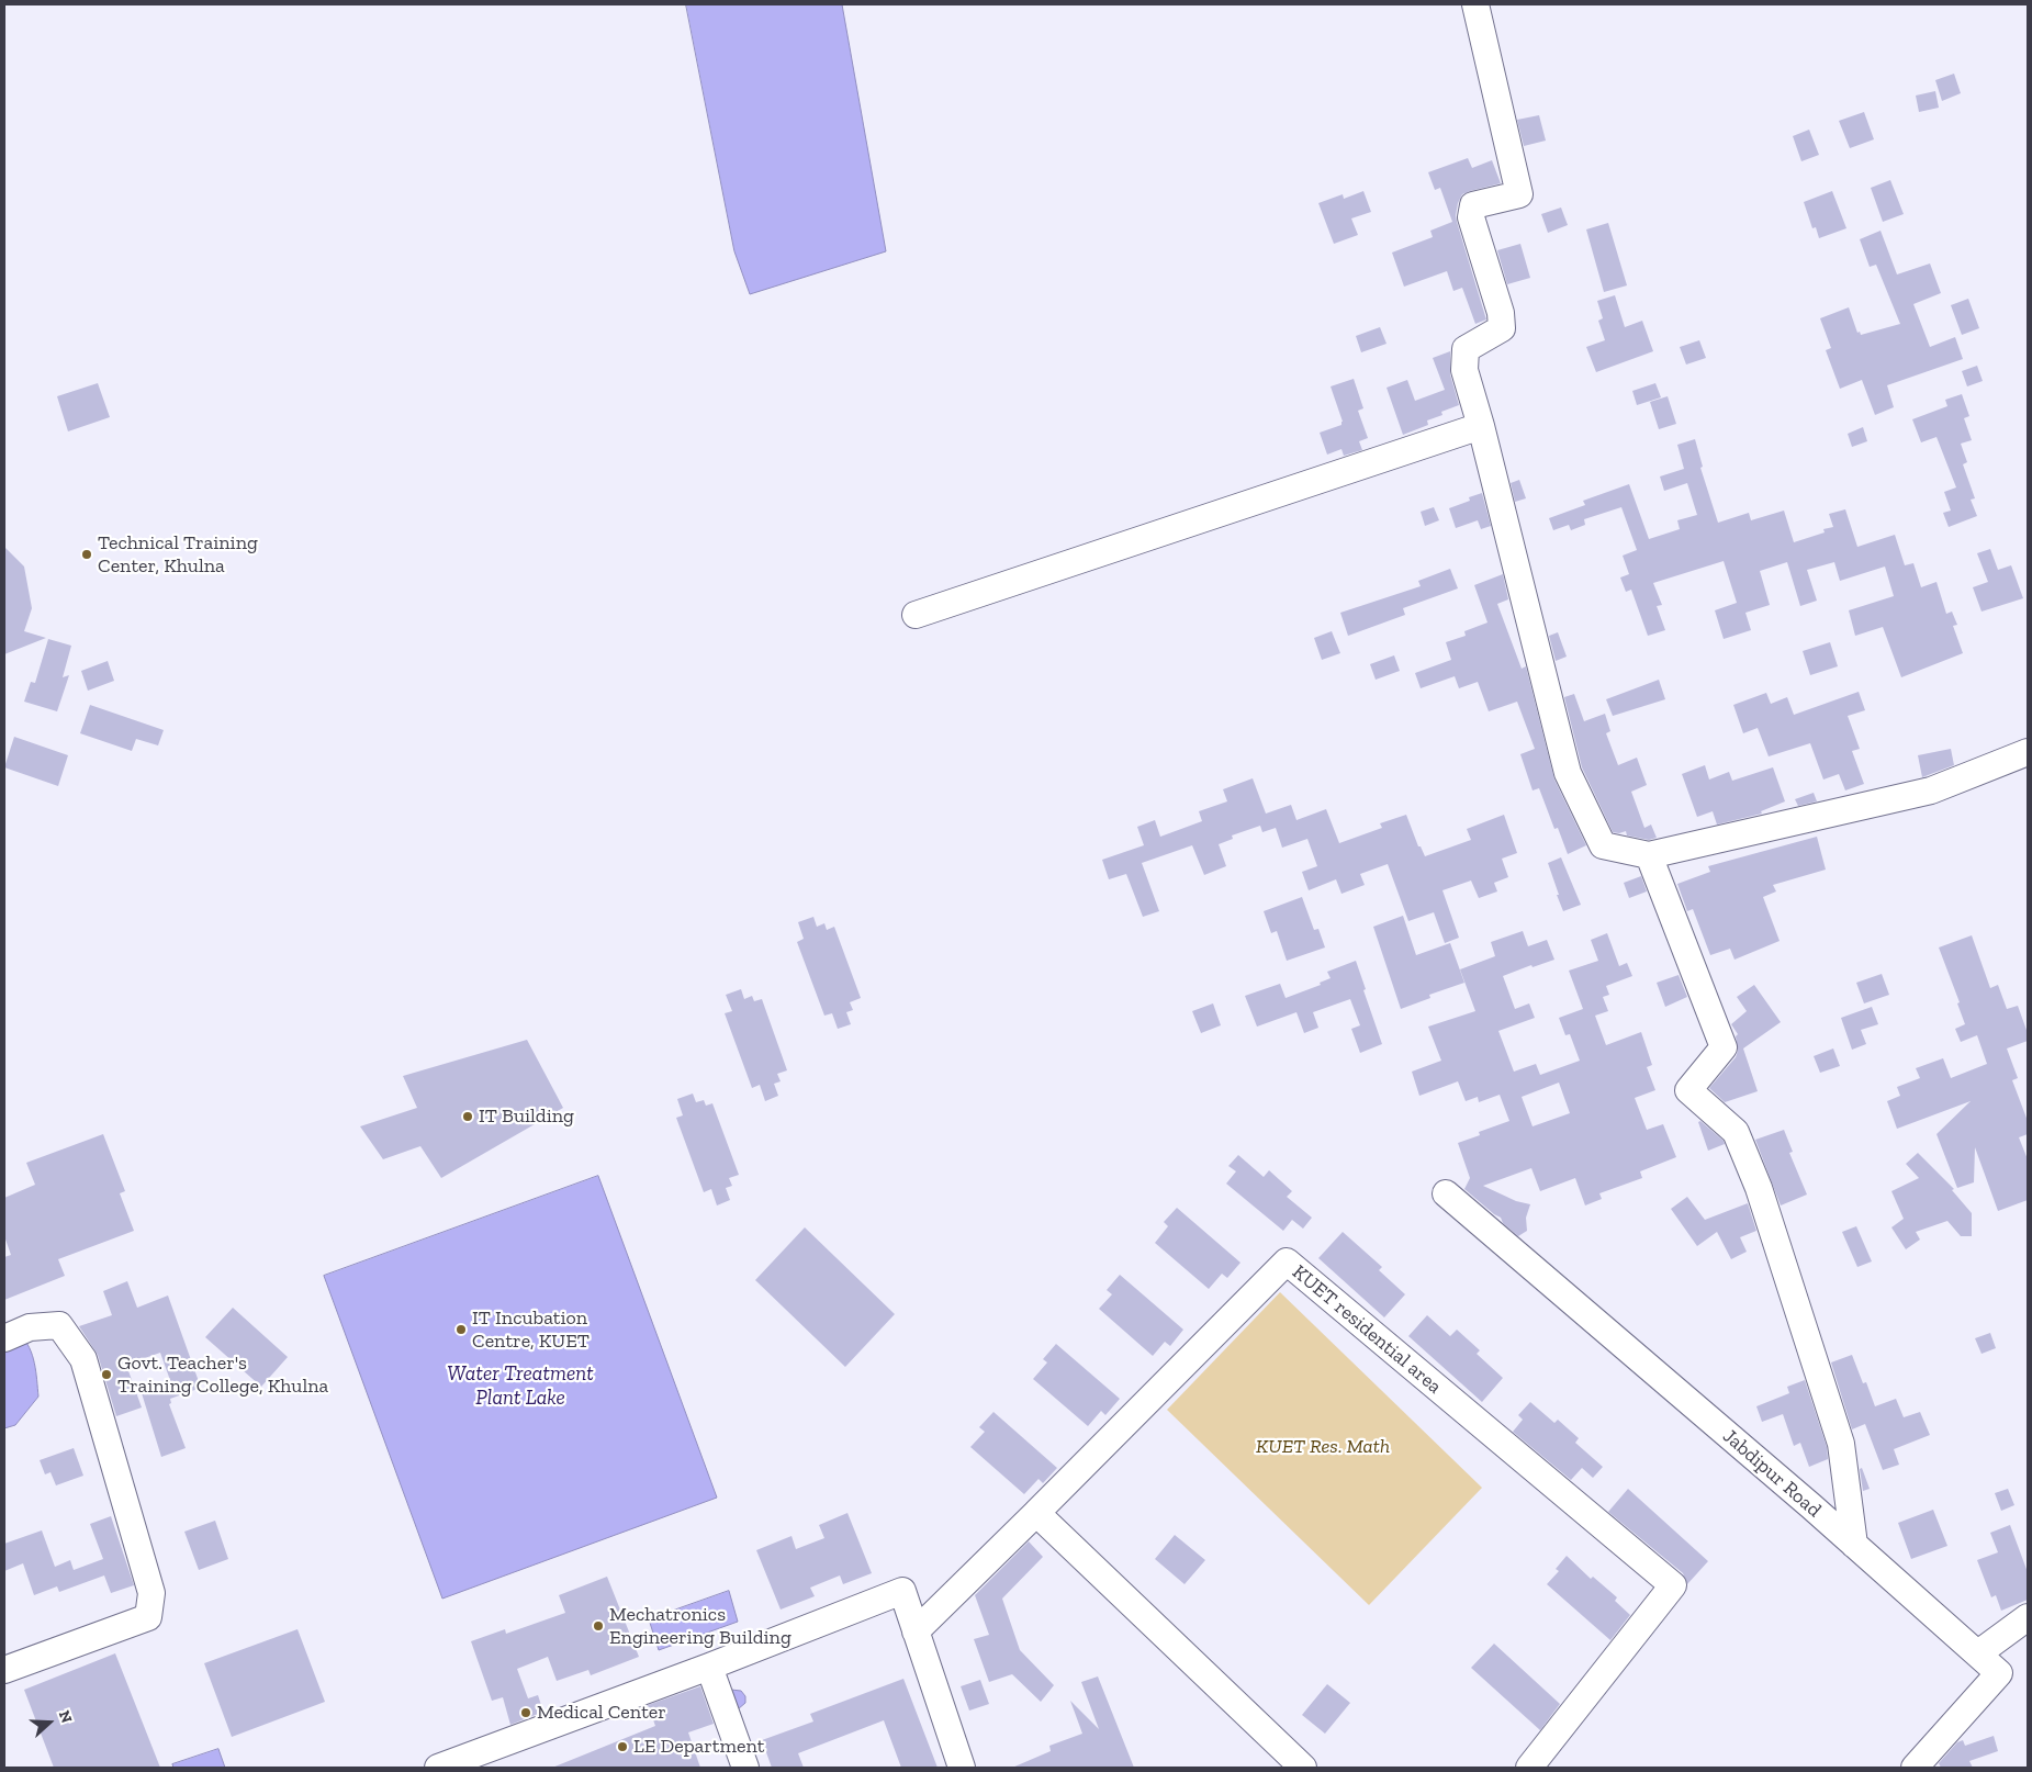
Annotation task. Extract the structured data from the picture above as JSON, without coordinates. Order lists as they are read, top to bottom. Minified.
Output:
{"streets":{"street":["KUET residential area","Jabdipur Road"]},"water":["Water Treatment Plant Lake"],"parks":["KUET Res. Math"],"places":["Technical Training Center, Khulna","IT Building","IT Incubation Centre, KUET","Govt. Teacher's Training College, Khulna","Mechatronics Engineering Building","Medical Center","LE Department"],"north":"right"}
